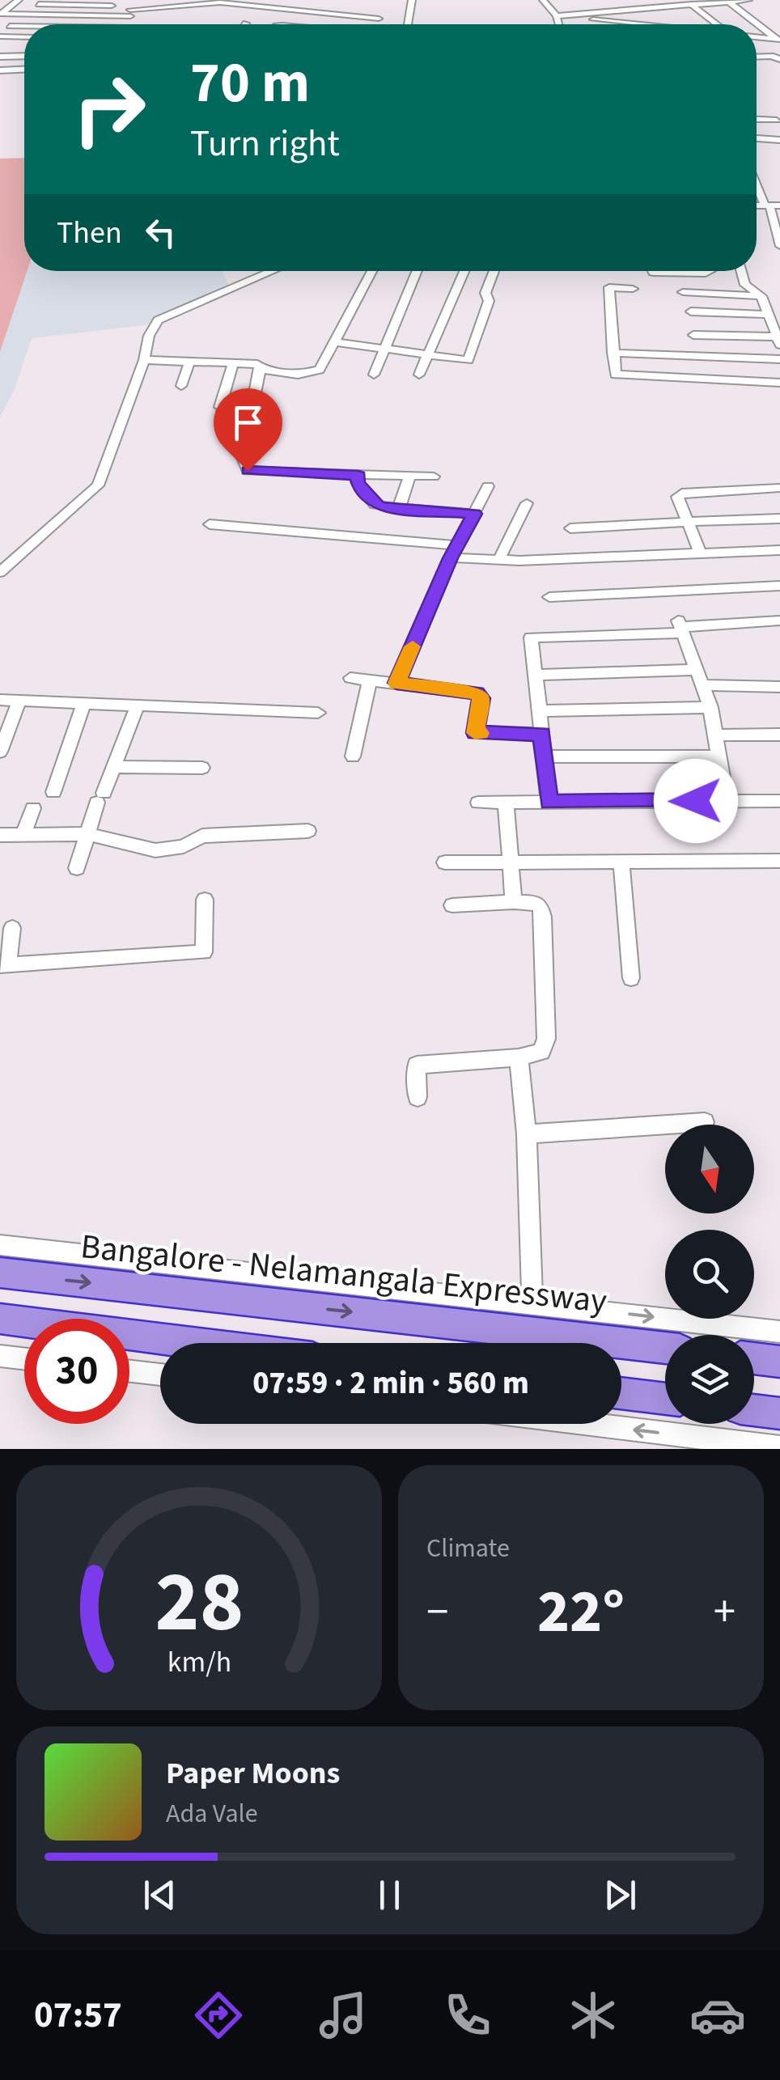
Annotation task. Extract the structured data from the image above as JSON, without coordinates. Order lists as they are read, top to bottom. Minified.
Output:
{"streets":{"highway":["Bangalore - Nelamangala Expressway"]},"north":"bottom","page":{"turn":["70 m","Turn right"],"then":"Then","limit":"30","trip":"07:59 · 2 min · 560 m","tile":"Climate","heat":["−","22°","+"],"song":["Paper Moons","Ada Vale"],"tabs":"07:57","gauge":["28","km/h"]}}
